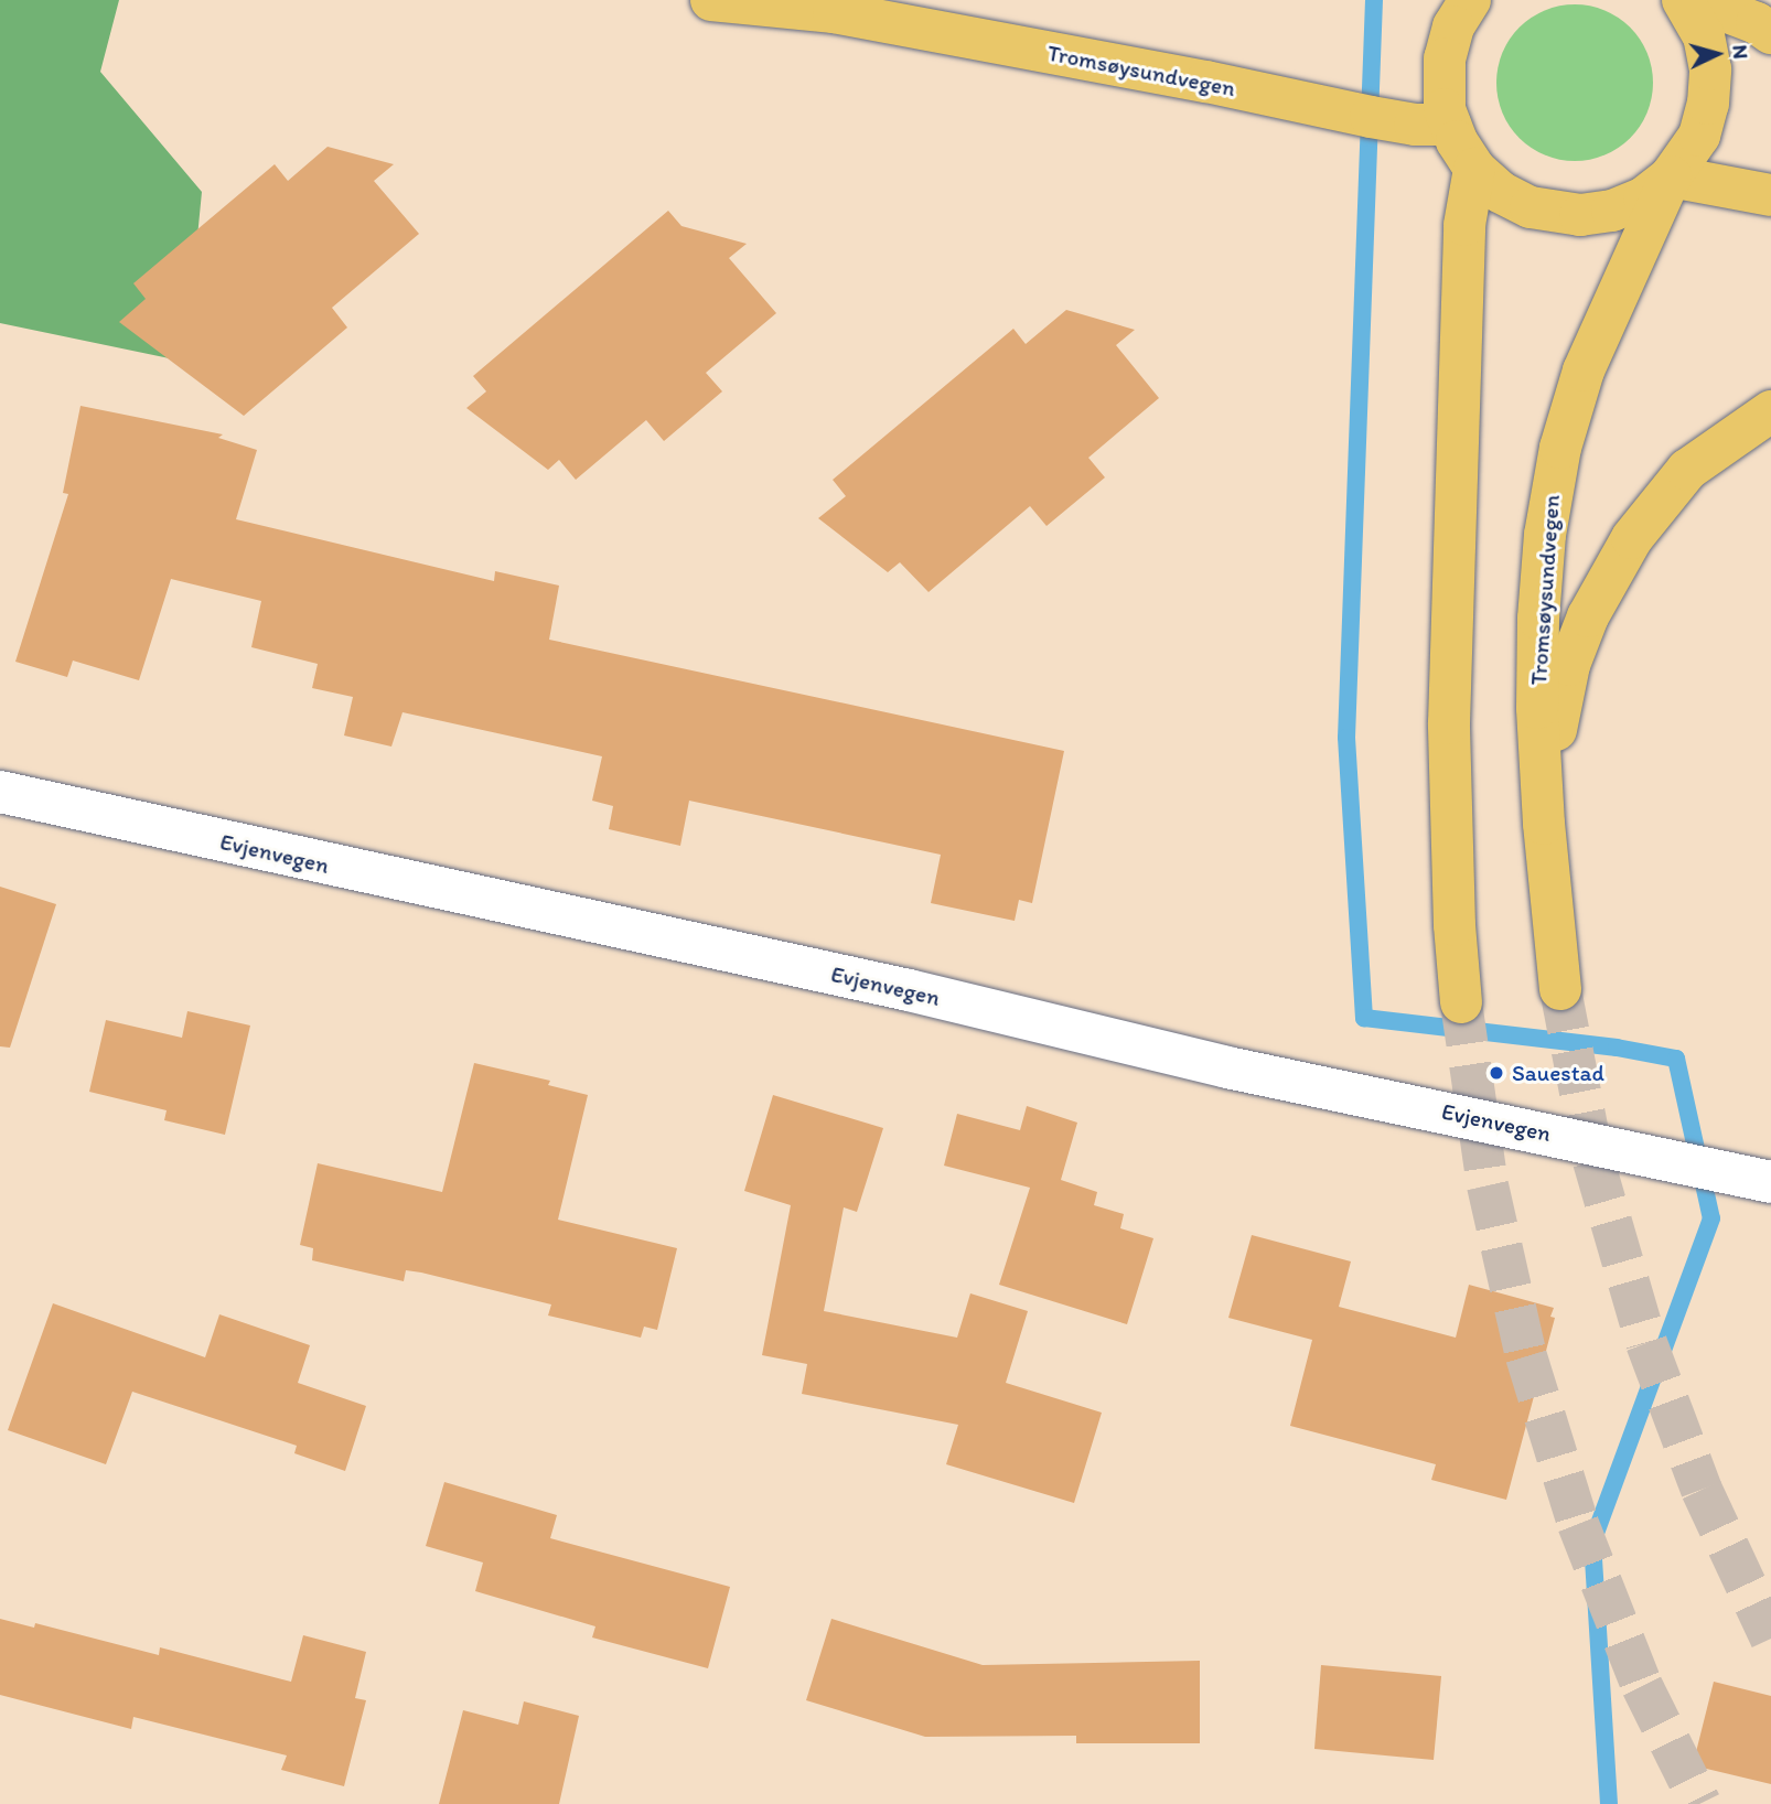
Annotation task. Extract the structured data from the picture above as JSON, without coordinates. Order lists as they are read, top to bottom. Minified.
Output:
{"streets":{"main road":["Tromsøysundvegen"],"street":["Evjenvegen"]},"places":["Sauestad"],"north":"right"}
